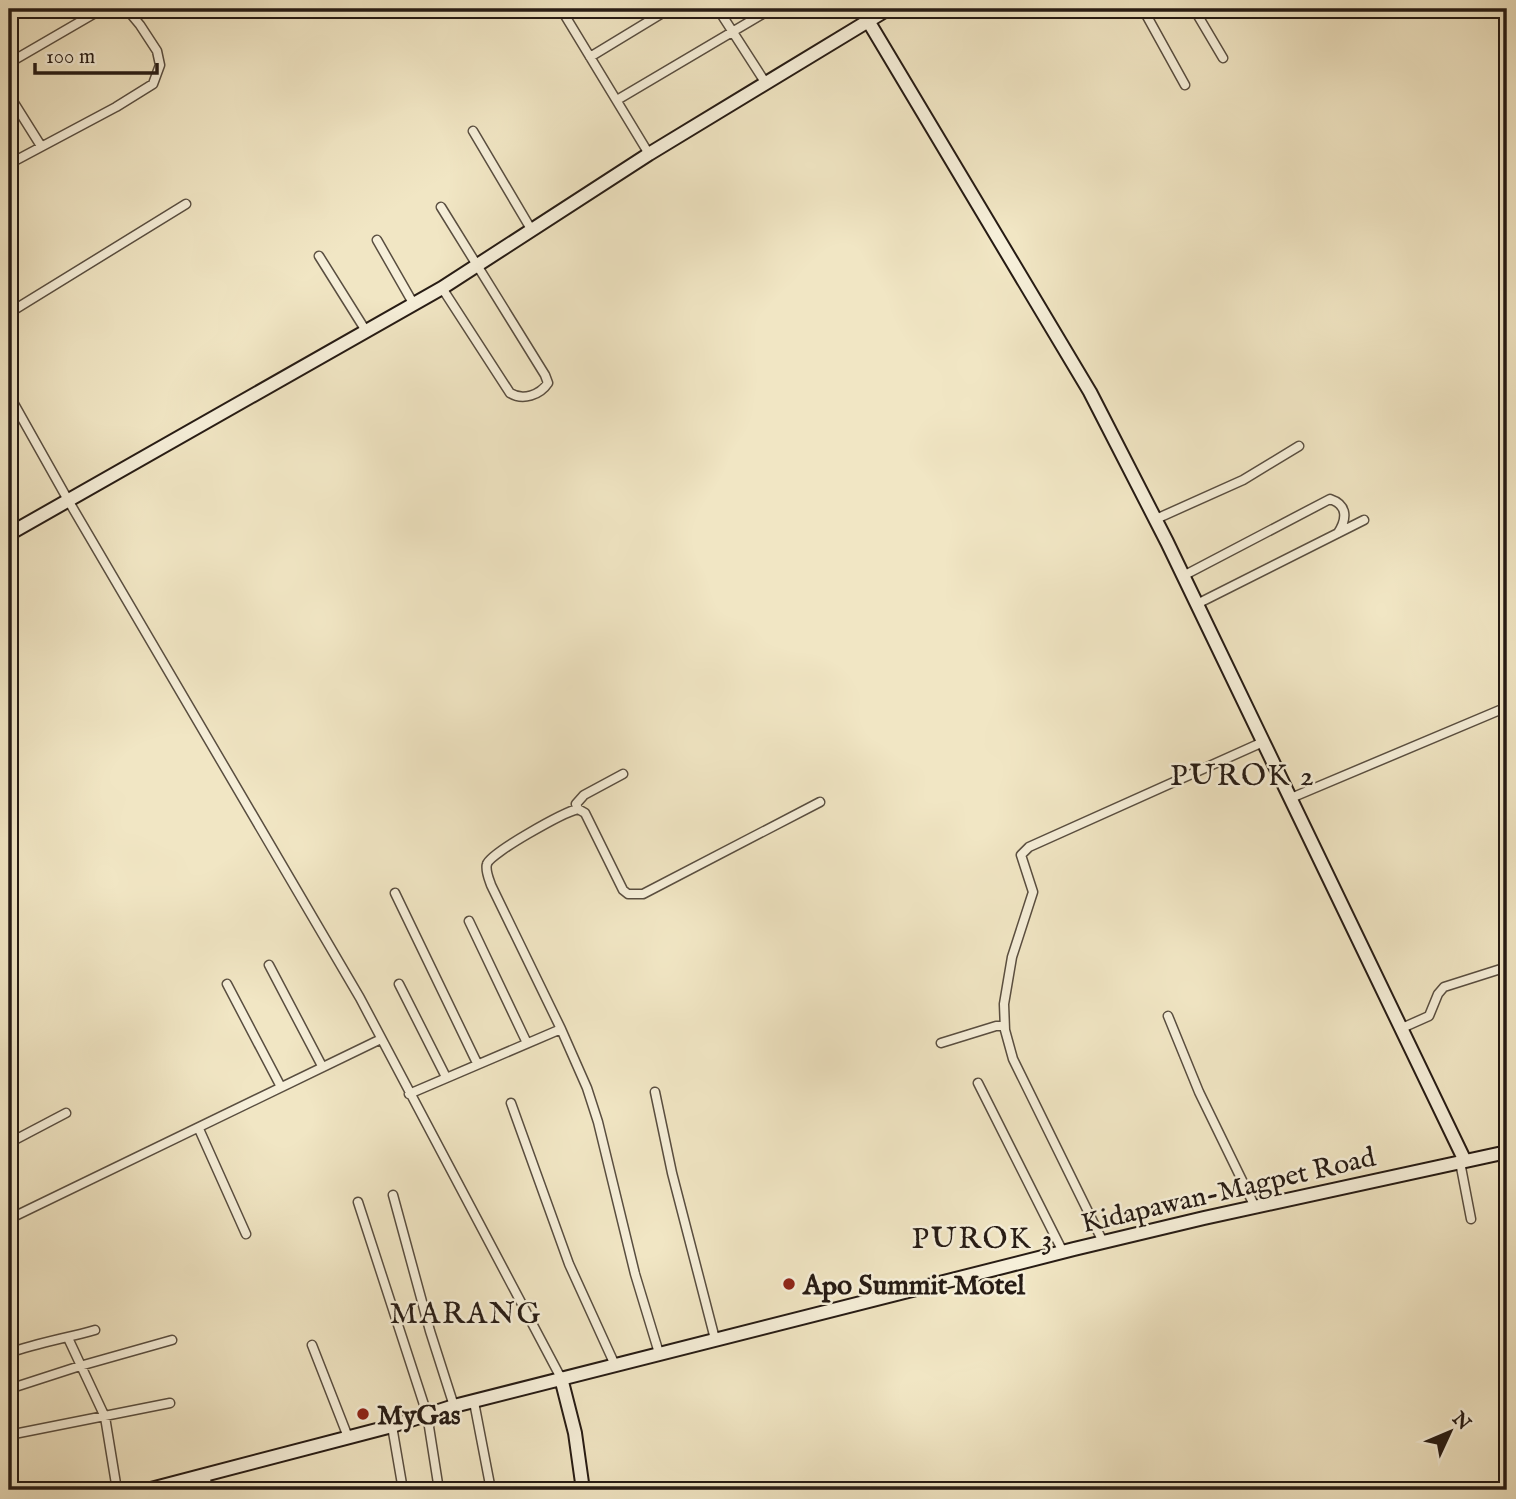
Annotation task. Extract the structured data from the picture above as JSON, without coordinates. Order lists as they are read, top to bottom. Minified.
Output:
{"streets":{"street":["Kidapawan-Magpet Road"]},"districts":["PUROK 2","PUROK 3","MARANG"],"places":["Apo Summit Motel","MyGas"],"scale_bar":"100 m","north":"top right"}
